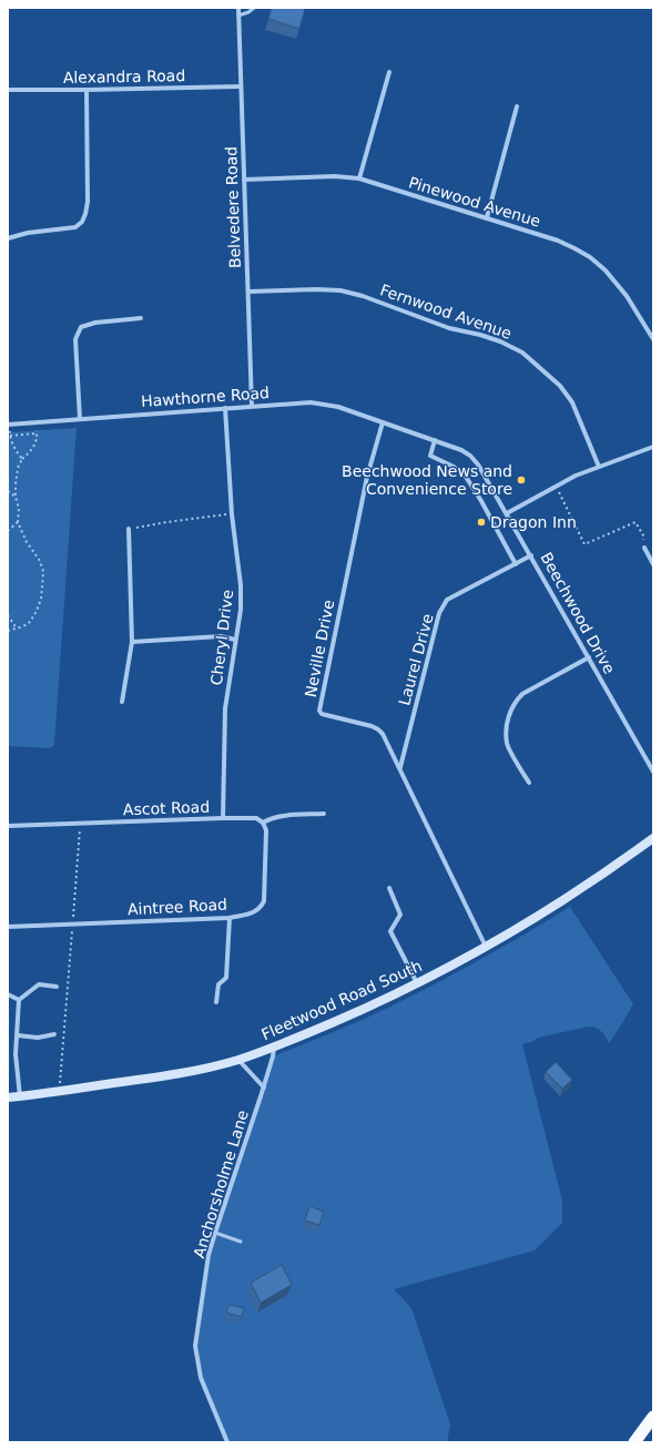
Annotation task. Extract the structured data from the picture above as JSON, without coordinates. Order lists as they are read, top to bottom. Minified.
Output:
{"streets":{"main road":["Fleetwood Road South"],"street":["Alexandra Road","Pinewood Avenue","Belvedere Road","Fernwood Avenue","Hawthorne Road","Beechwood Drive","Cheryl Drive","Neville Drive","Laurel Drive","Ascot Road","Aintree Road","Anchorsholme Lane"]},"crossings":[["Alexandra Road","Belvedere Road"],["Pinewood Avenue","Belvedere Road"],["Belvedere Road","Fernwood Avenue"],["Belvedere Road","Hawthorne Road"],["Hawthorne Road","Beechwood Drive"],["Hawthorne Road","Cheryl Drive"],["Hawthorne Road","Neville Drive"],["Beechwood Drive","Laurel Drive"],["Cheryl Drive","Ascot Road"],["Neville Drive","Laurel Drive"],["Neville Drive","Fleetwood Road South"],["Ascot Road","Aintree Road"],["Fleetwood Road South","Anchorsholme Lane"]],"places":["Beechwood News and Convenience Store","Dragon Inn"]}
